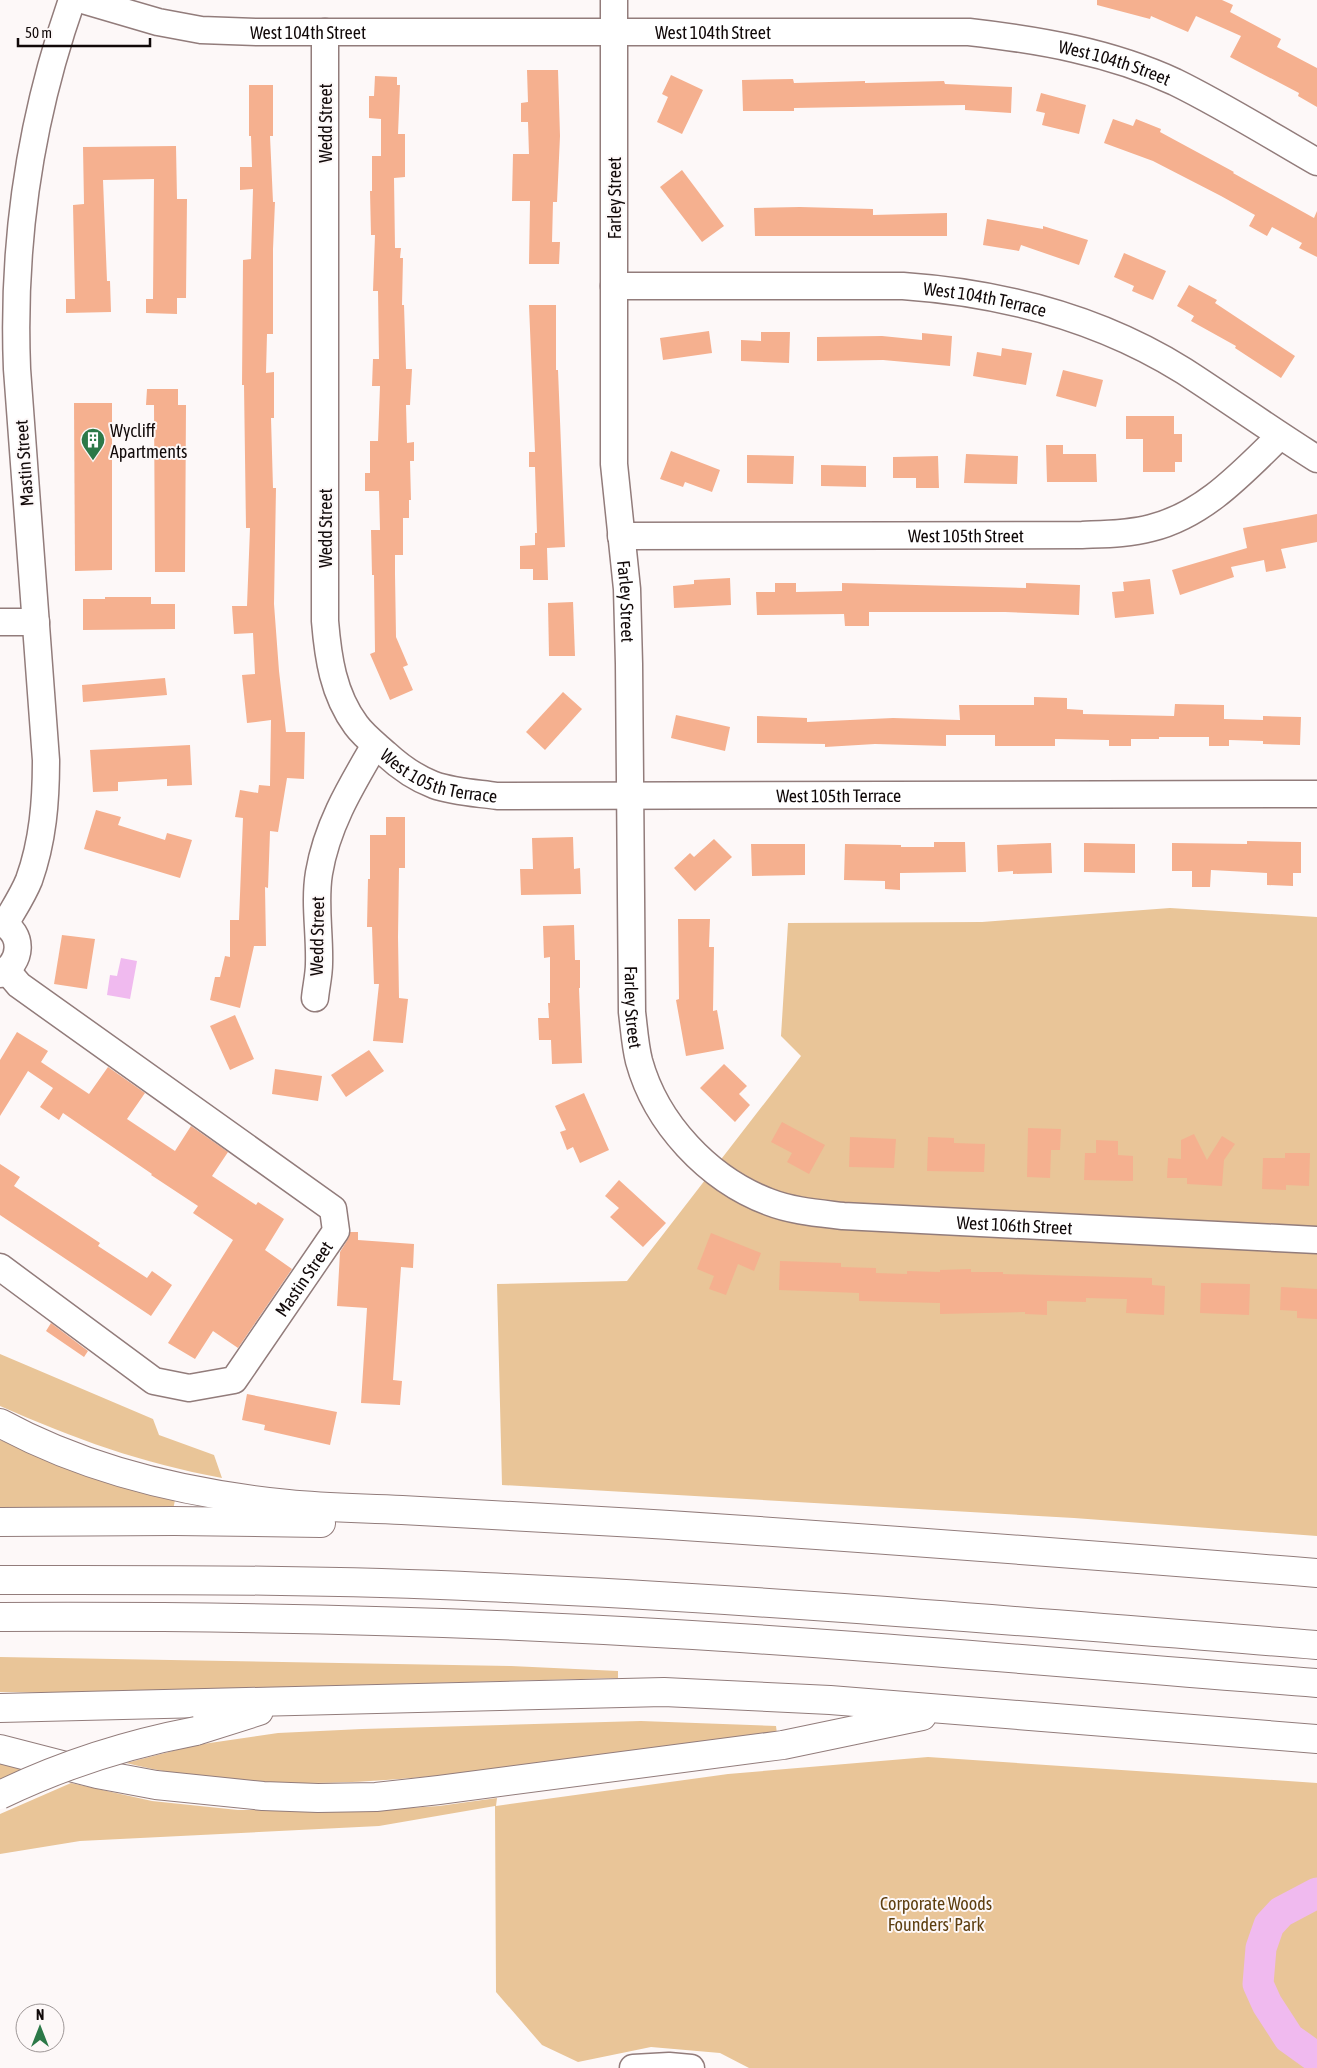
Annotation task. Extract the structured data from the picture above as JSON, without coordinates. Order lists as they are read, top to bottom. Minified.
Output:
{"streets":{"street":["West 104th Street","Wedd Street","Farley Street","West 104th Terrace","Mastin Street","West 105th Street","West 105th Terrace","West 106th Street"]},"crossings":[["West 104th Street","Wedd Street"],["West 104th Street","Farley Street"],["Wedd Street","West 105th Terrace"],["Farley Street","West 104th Terrace"],["Farley Street","West 105th Street"],["Farley Street","West 105th Terrace"],["Farley Street","West 106th Street"],["West 104th Terrace","West 105th Street"]],"parks":["Corporate Woods Founders' Park"],"places":{"building":["Wycliff Apartments"]},"scale_bar":"50 m","north":"top"}
